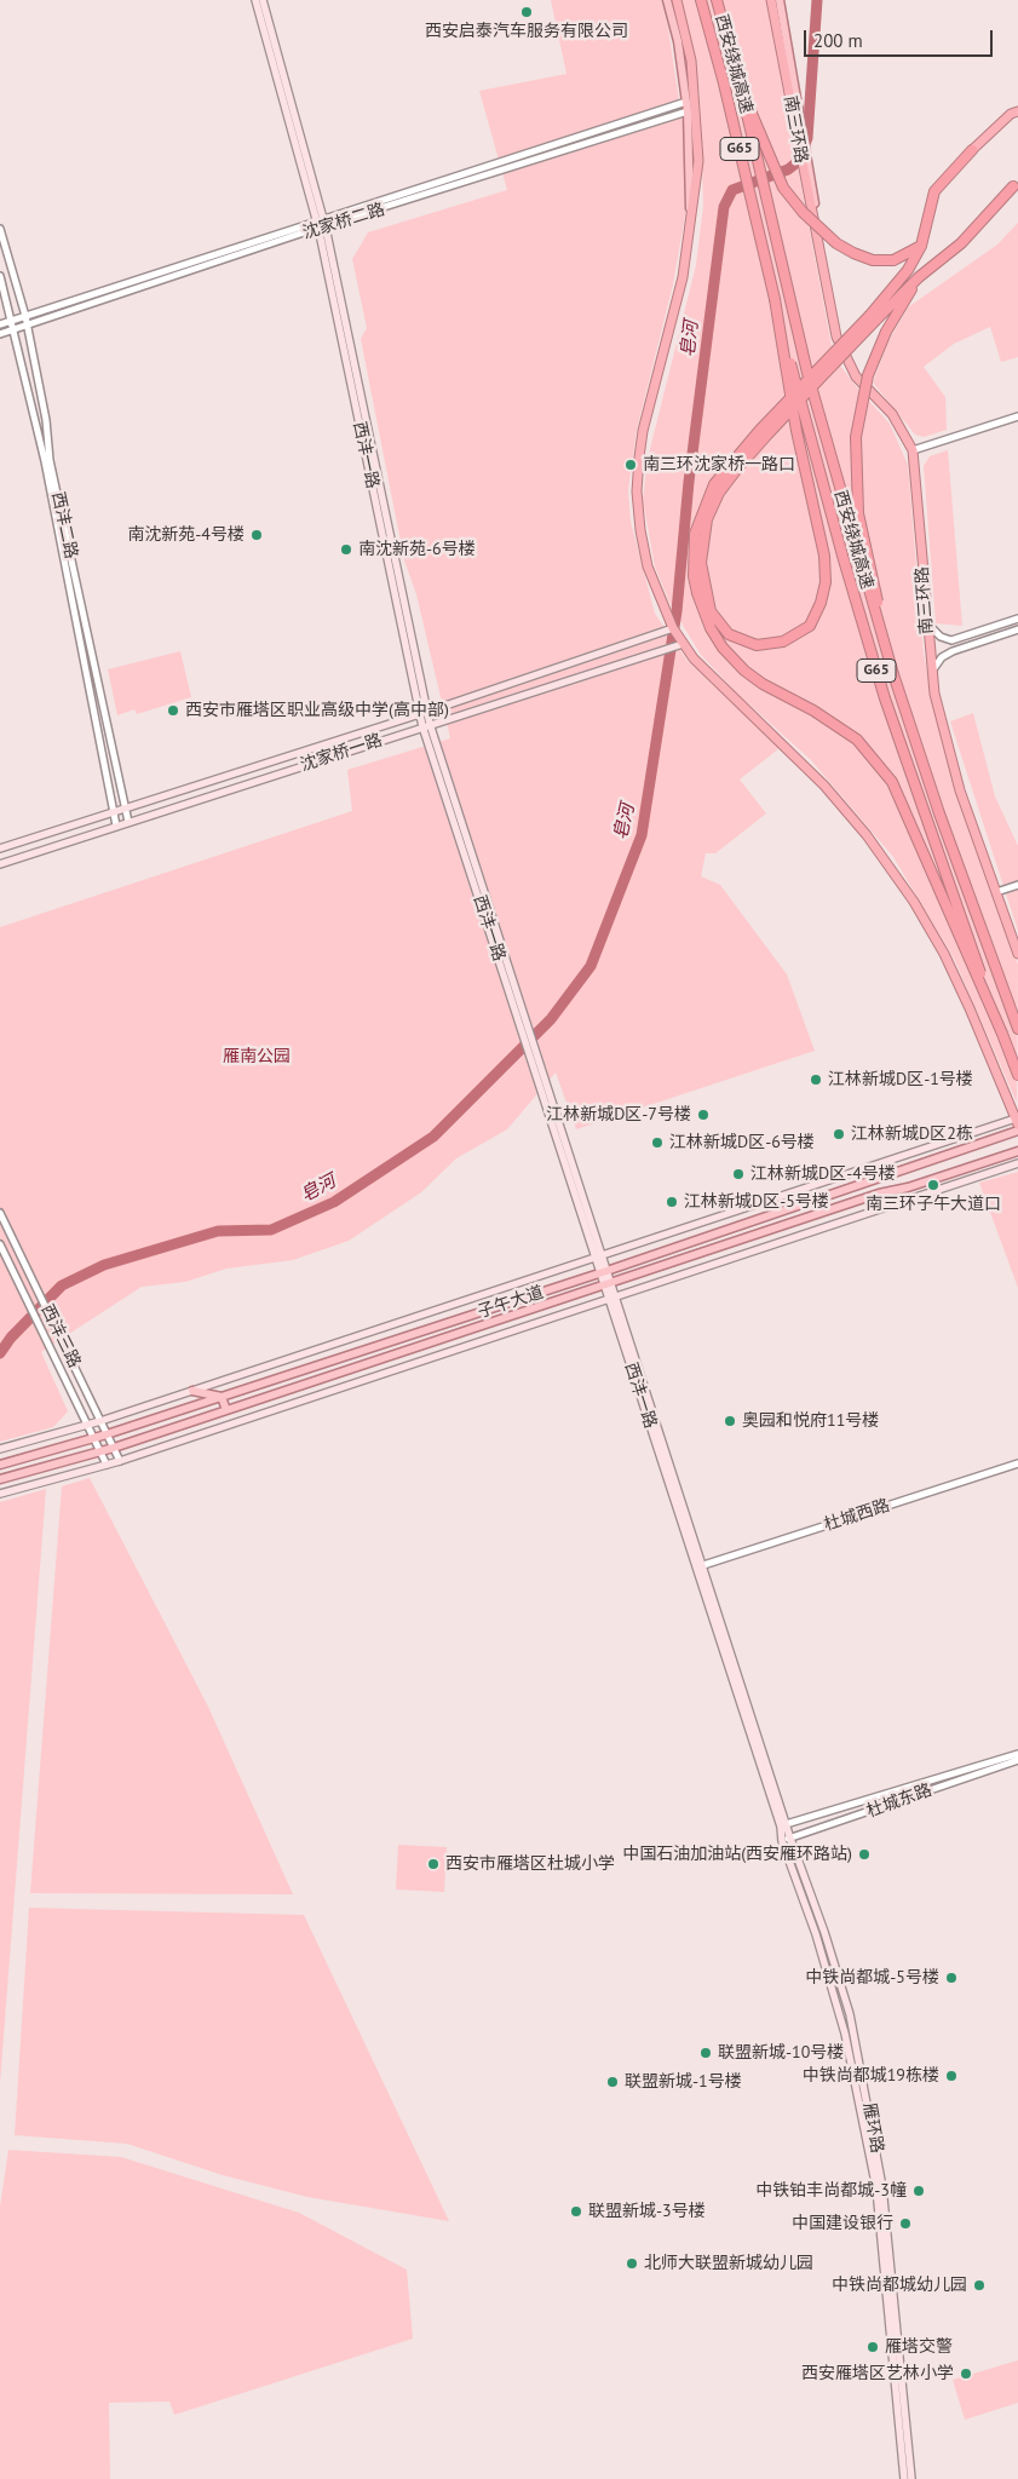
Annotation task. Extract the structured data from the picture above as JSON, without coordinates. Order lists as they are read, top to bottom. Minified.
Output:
{"streets":{"highway":["西安绕城高速","南三环路","G65"],"main road":["西沣一路","沈家桥一路","子午大道","雁环路"],"street":["沈家桥二路","西沣二路","西沣三路","杜城西路","杜城东路"]},"crossings":[["沈家桥二路","西沣一路"],["沈家桥二路","西沣二路"],["西沣一路","沈家桥一路"],["西沣一路","子午大道"],["西沣一路","杜城西路"],["西沣一路","杜城东路"],["西沣一路","雁环路"],["西沣二路","沈家桥一路"],["子午大道","西沣三路"],["杜城东路","雁环路"]],"water":["皂河"],"parks":["雁南公园"],"places":["西安启泰汽车服务有限公司","南三环沈家桥一路口","南沈新苑-4号楼","南沈新苑-6号楼","西安市雁塔区职业高级中学(高中部)","江林新城D区-1号楼","江林新城D区-7号楼","江林新城D区2栋","江林新城D区-6号楼","江林新城D区-4号楼","南三环子午大道口","江林新城D区-5号楼","奥园和悦府11号楼","中国石油加油站(西安雁环路站)","西安市雁塔区杜城小学","中铁尚都城-5号楼","联盟新城-10号楼","中铁尚都城19栋楼","联盟新城-1号楼","中铁铂丰尚都城-3幢","联盟新城-3号楼","中国建设银行","北师大联盟新城幼儿园","中铁尚都城幼儿园","雁塔交警","西安雁塔区艺林小学"],"scale_bar":"200 m"}
